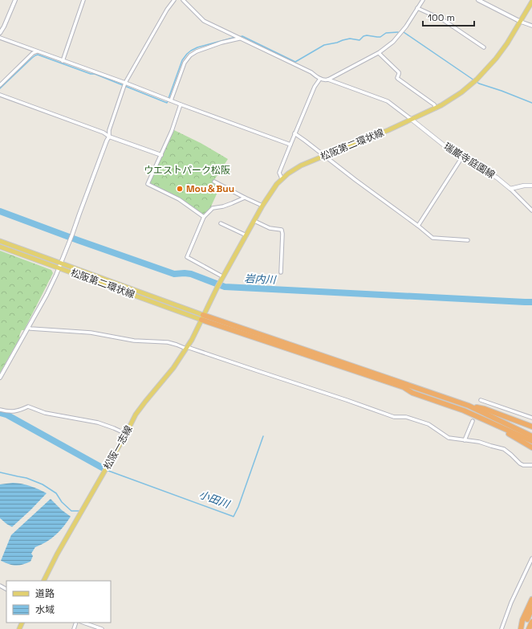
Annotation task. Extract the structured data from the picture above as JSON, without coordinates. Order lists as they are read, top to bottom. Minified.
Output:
{"streets":{"main road":["松阪第二環状線","瑞巌寺庭園線","松阪一志線"]},"crossings":[["松阪第二環状線","瑞巌寺庭園線"],["松阪第二環状線","松阪一志線"]],"water":["岩内川","小田川"],"parks":["ウエストパーク松阪"],"places":["Mou＆Buu"],"legend":["道路","水域"],"scale_bar":"100 m"}
